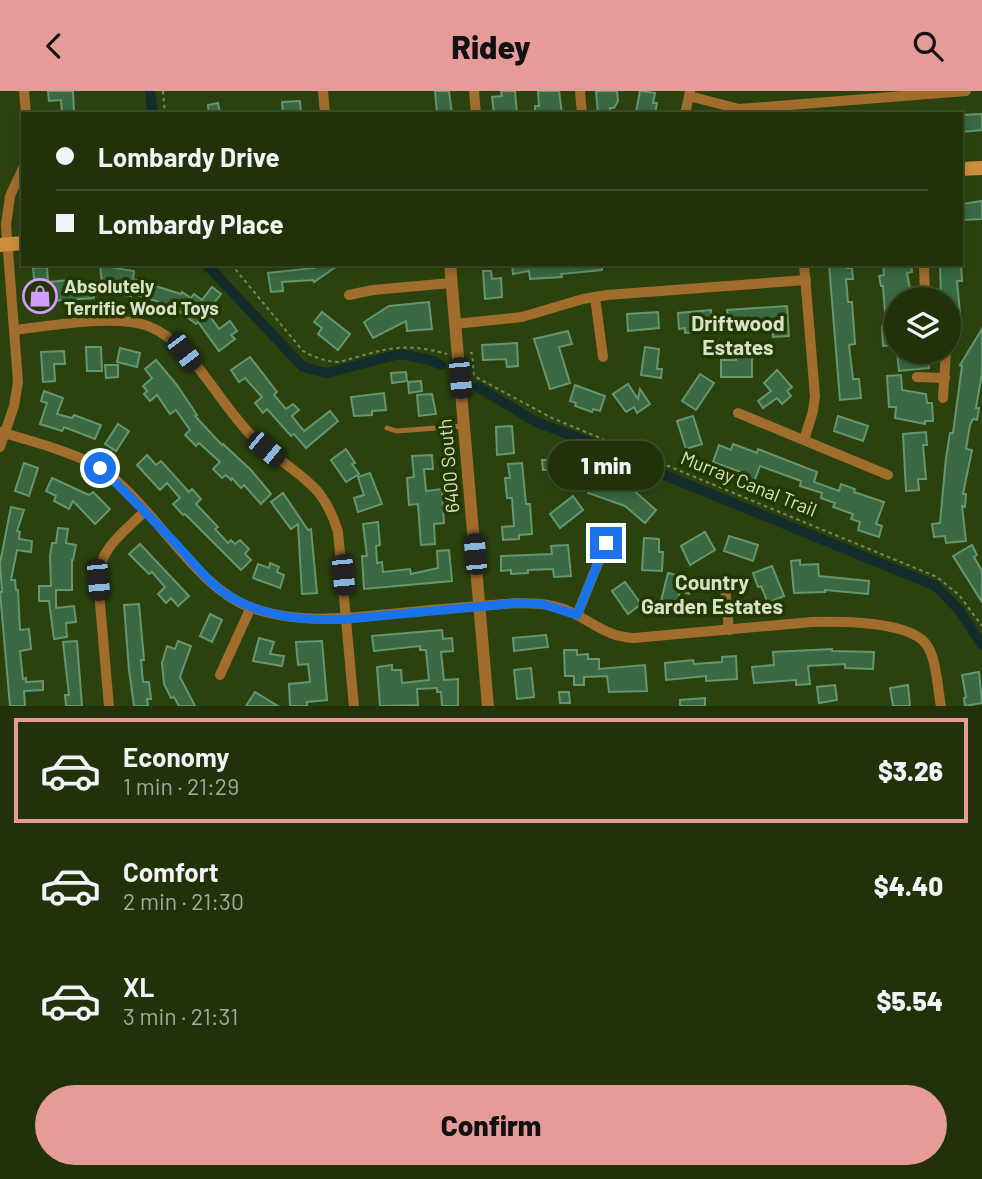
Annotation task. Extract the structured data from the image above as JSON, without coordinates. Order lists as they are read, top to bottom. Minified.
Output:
{"streets":{"street":["6400 South"],"path":["Murray Canal Trail"]},"districts":["Driftwood Estates","Country Garden Estates"],"places":{"shop":["Absolutely Terrific Wood Toys"]},"page":{"header":"Ridey","banner":["Lombardy Drive","Lombardy Place"],"bubble":"1 min","list":[{"name":"Economy","note":"1 min · 21:29","value":"$3.26"},{"name":"Comfort","note":"2 min · 21:30","value":"$4.40"},{"name":"XL","note":"3 min · 21:31","value":"$5.54"}],"buttons":"Confirm"}}
